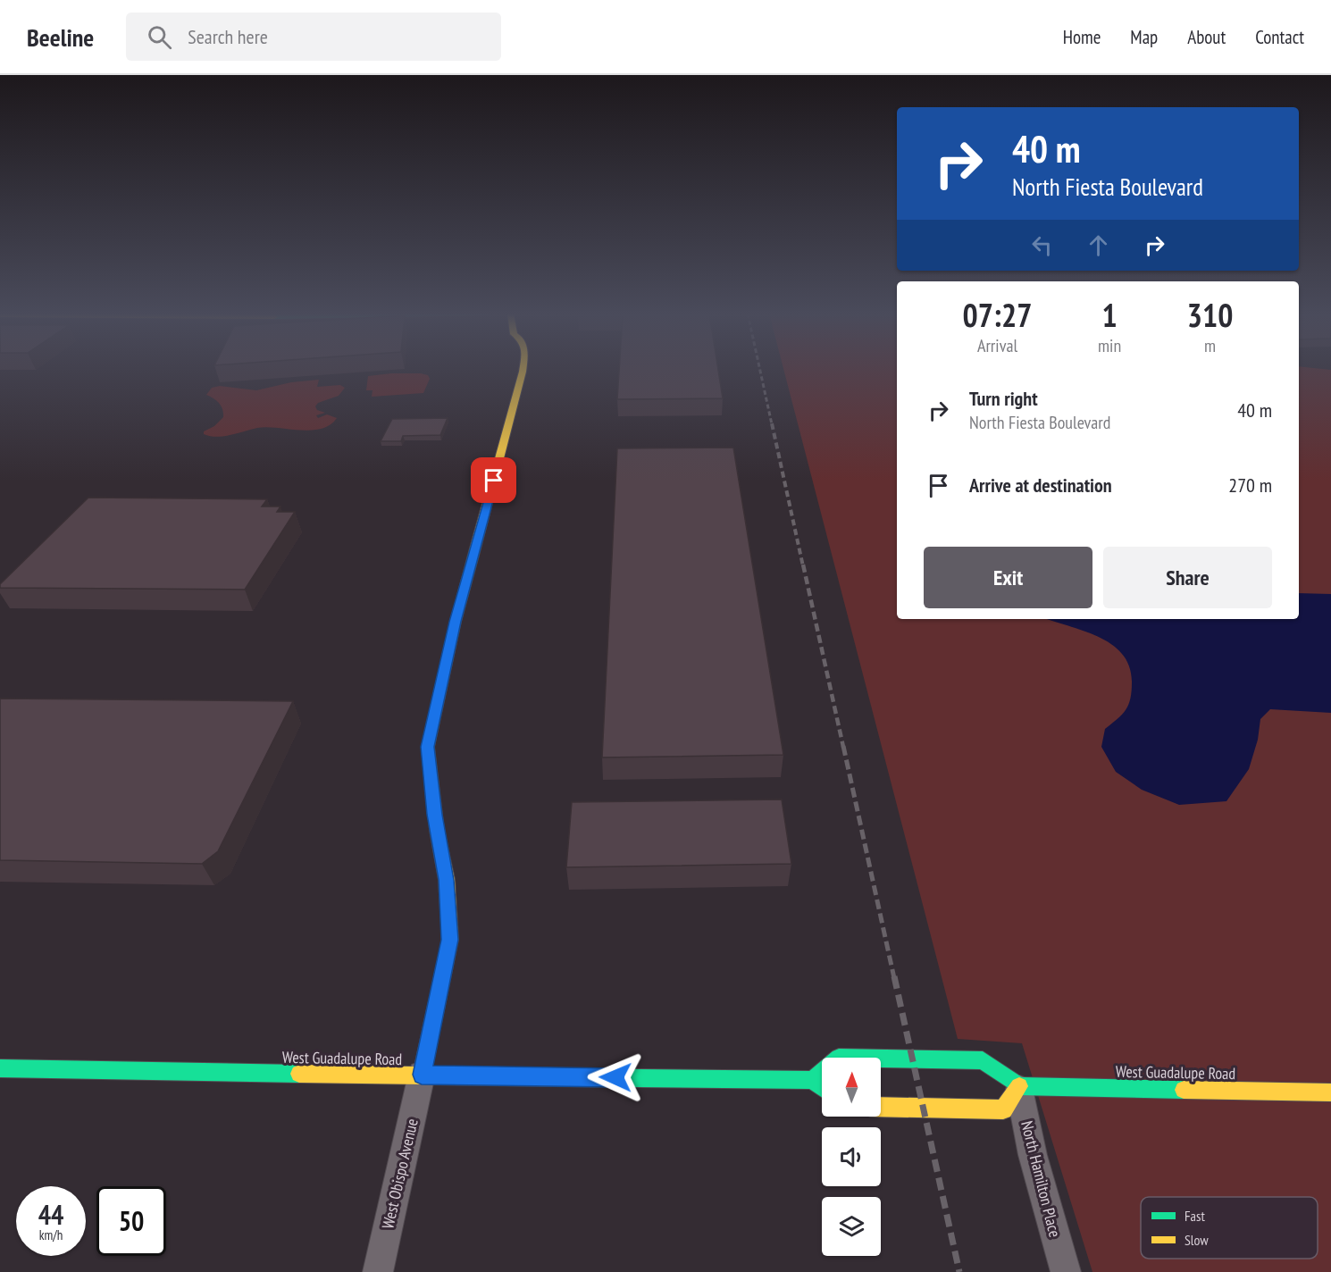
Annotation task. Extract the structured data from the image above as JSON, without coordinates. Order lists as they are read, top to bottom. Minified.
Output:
{"streets":{"street":["West Guadalupe Road","West Obispo Avenue","North Hamilton Place"]},"crossings":[["West Guadalupe Road","West Obispo Avenue"],["West Guadalupe Road","North Hamilton Place"]],"legend":["Fast","Slow"],"north":"top","page":{"header":"Beeline","search":"Search here","nav":["Home","Map","About","Contact"],"turn":["40 m","North Fiesta Boulevard"],"eta":["07:27","Arrival","1","min","310","m"],"list":[{"name":"Turn right","note":"North Fiesta Boulevard","value":"40 m"},{"name":"Arrive at destination","value":"270 m"}],"buttons":["Exit","Share"],"speed":"44 km/h","limit":"50"}}
